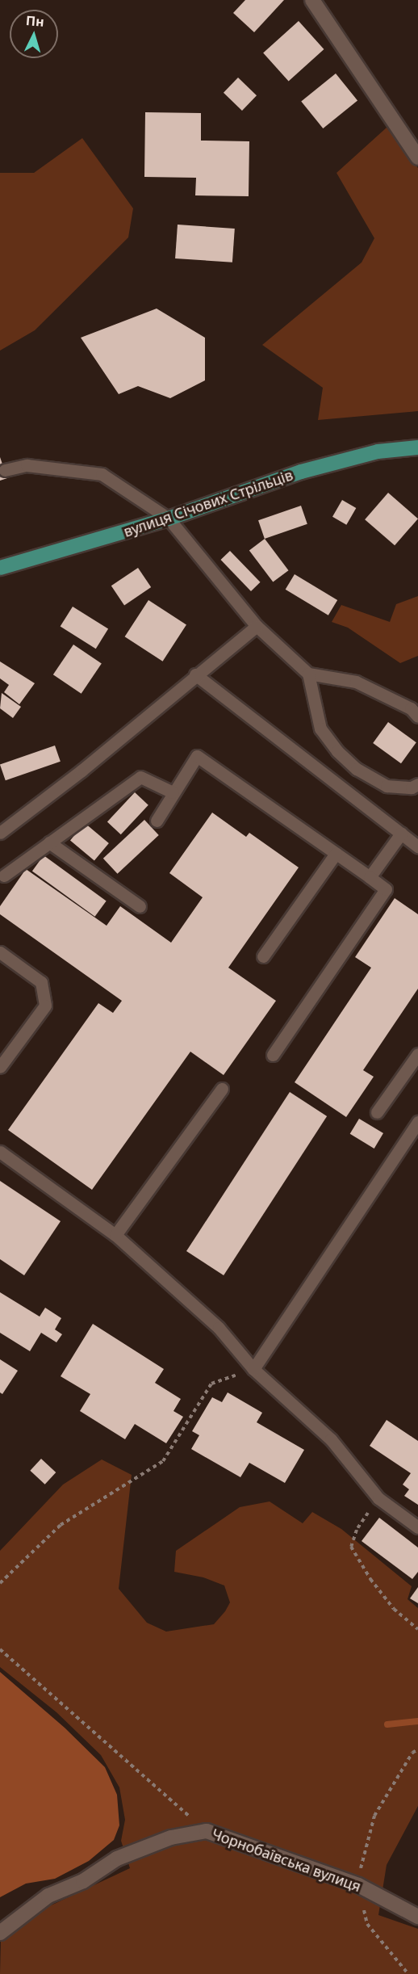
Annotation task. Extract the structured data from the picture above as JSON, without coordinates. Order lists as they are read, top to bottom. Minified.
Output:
{"streets":{"main road":["вулиця Січових Стрільців"],"street":["Чорнобаївська вулиця"]},"north":"top"}
